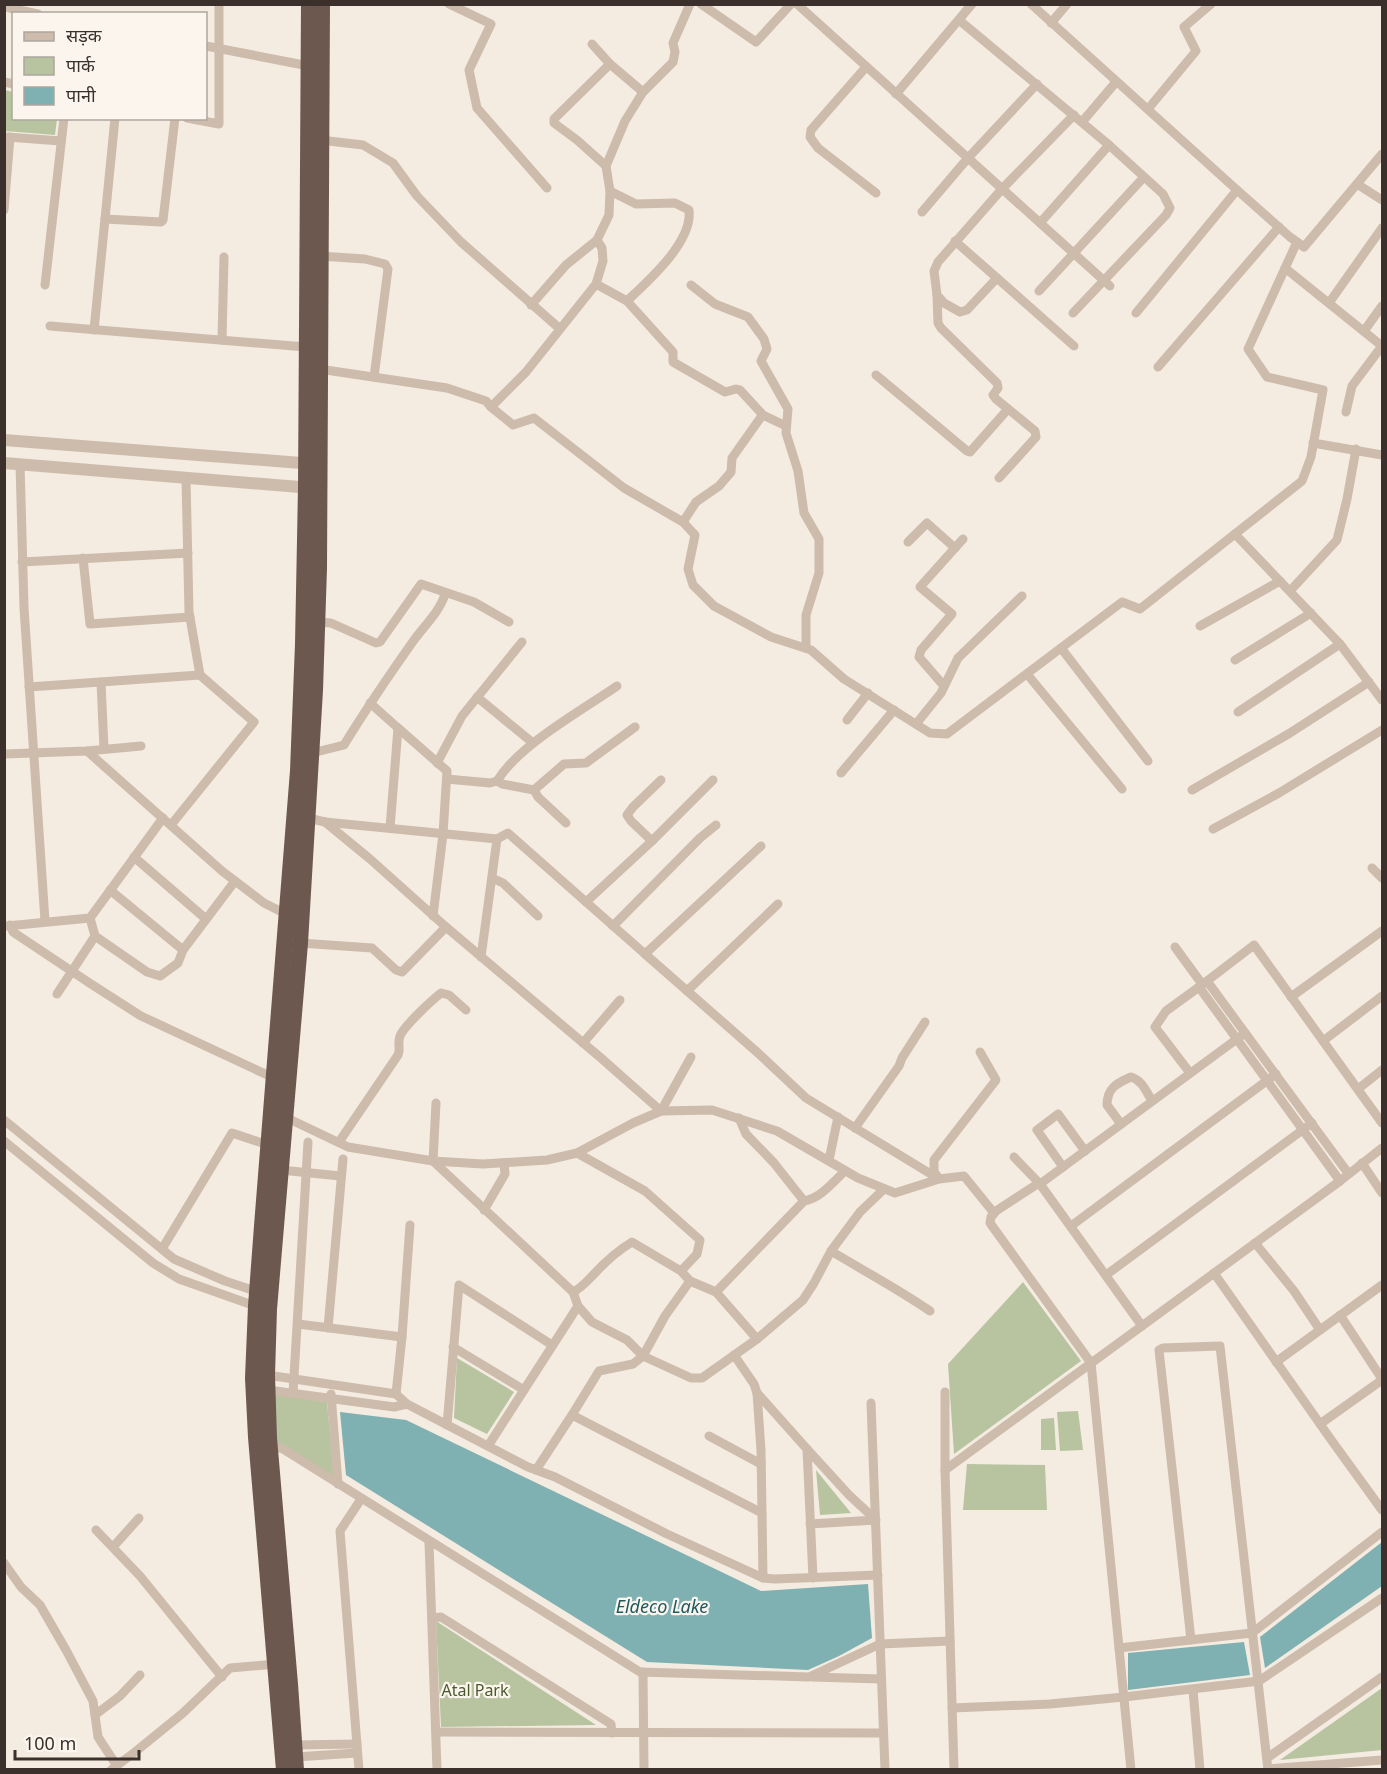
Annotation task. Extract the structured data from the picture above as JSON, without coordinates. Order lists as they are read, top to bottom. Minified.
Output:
{"water":["Eldeco Lake"],"parks":["Atal Park"],"legend":["सड़क","पार्क","पानी"],"scale_bar":"100 m"}
